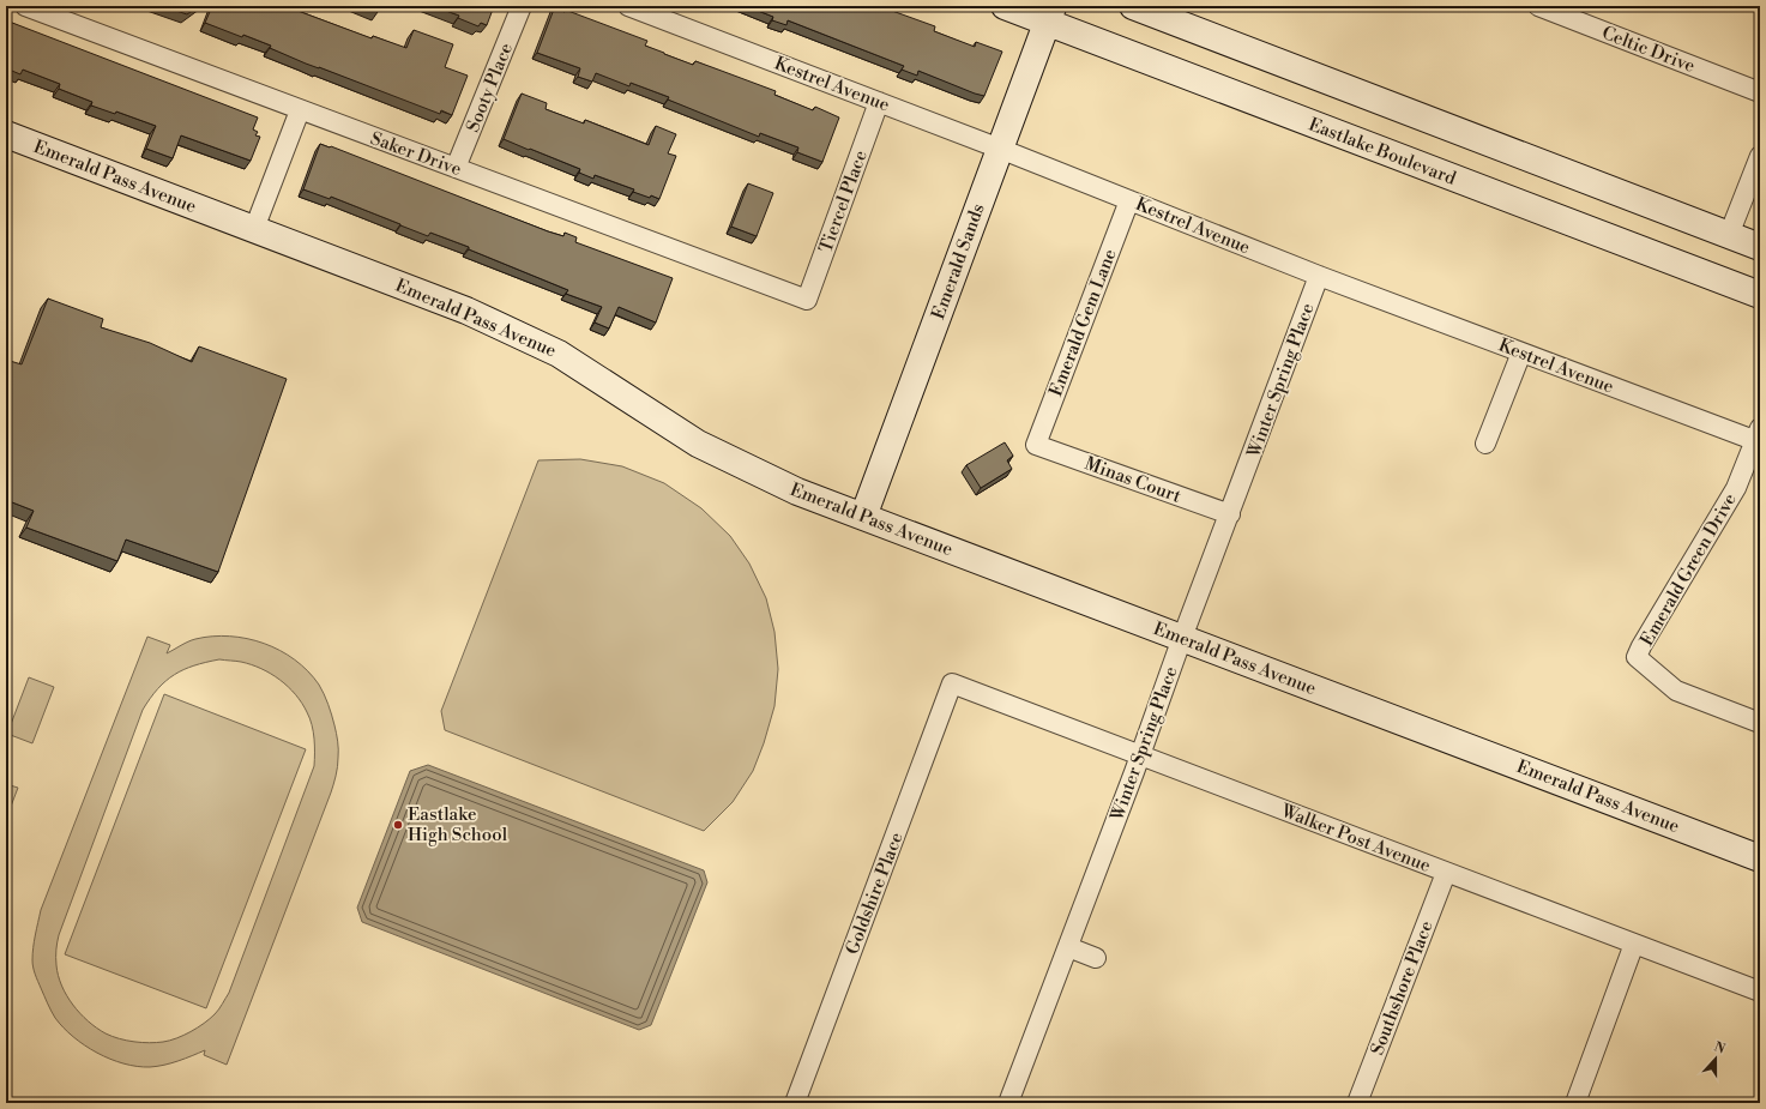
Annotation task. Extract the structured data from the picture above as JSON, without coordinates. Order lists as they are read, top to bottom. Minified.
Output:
{"streets":{"street":["Celtic Drive","Kestrel Avenue","Sooty Place","Eastlake Boulevard","Saker Drive","Emerald Pass Avenue","Tiercel Place","Emerald Sands","Emerald Gem Lane","Winter Spring Place","Minas Court","Emerald Green Drive","Walker Post Avenue","Goldshire Place","Southshore Place"]},"crossings":[["Kestrel Avenue","Tiercel Place"],["Kestrel Avenue","Emerald Sands"],["Kestrel Avenue","Emerald Gem Lane"],["Kestrel Avenue","Winter Spring Place"],["Kestrel Avenue","Emerald Green Drive"],["Sooty Place","Saker Drive"],["Eastlake Boulevard","Emerald Sands"],["Saker Drive","Tiercel Place"],["Emerald Pass Avenue","Emerald Sands"],["Emerald Pass Avenue","Winter Spring Place"],["Emerald Gem Lane","Minas Court"],["Winter Spring Place","Minas Court"],["Winter Spring Place","Walker Post Avenue"],["Walker Post Avenue","Goldshire Place"],["Walker Post Avenue","Southshore Place"]],"places":["Eastlake High School"],"north":"top"}
